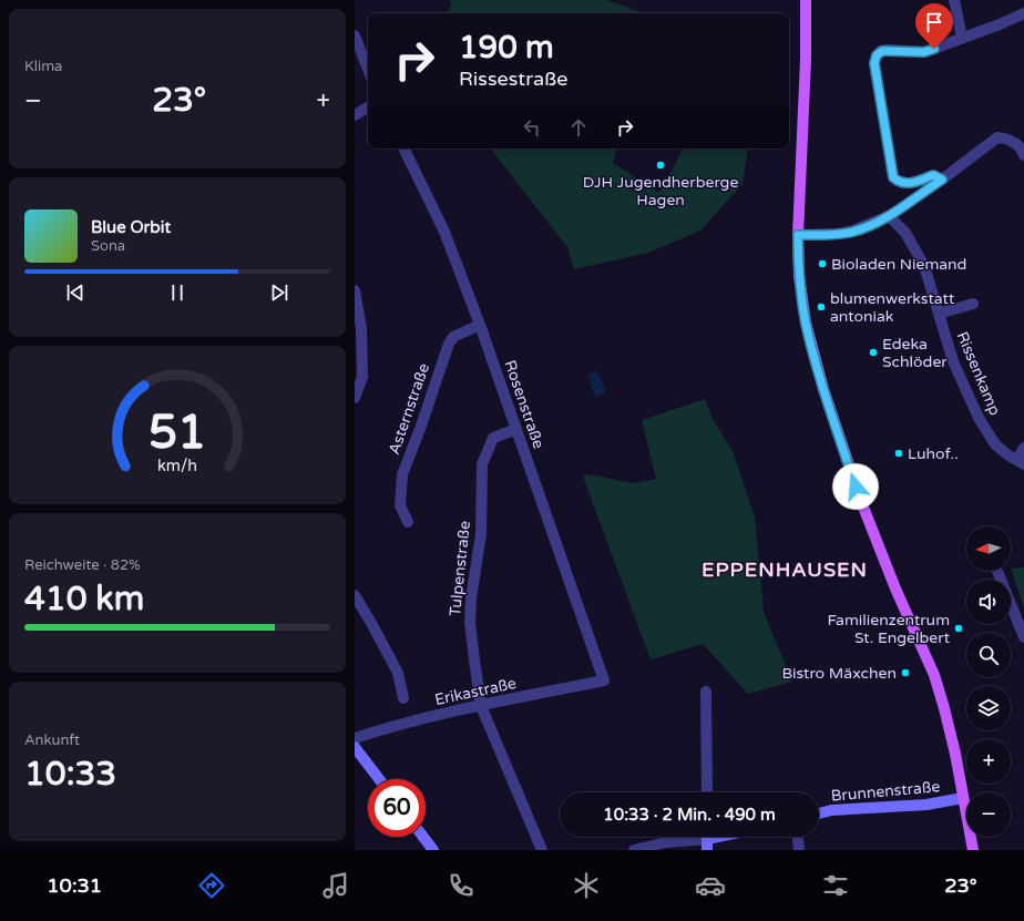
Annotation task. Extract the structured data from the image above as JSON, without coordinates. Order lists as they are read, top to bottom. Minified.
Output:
{"streets":{"street":["Rissenkamp","Rosenstraße","Asternstraße","Tulpenstraße","Erikastraße","Brunnenstraße"]},"crossings":[["Rosenstraße","Asternstraße"],["Rosenstraße","Tulpenstraße"],["Rosenstraße","Erikastraße"],["Tulpenstraße","Erikastraße"]],"districts":["EPPENHAUSEN"],"places":["DJH Jugendherberge Hagen","Bioladen Niemand","blumenwerkstatt antoniak","Edeka Schlöder","Luhof..","Familienzentrum St. Engelbert","Bistro Mäxchen"],"north":"left","page":{"tile":["Klima",["Reichweite · 82%","410 km"],["Ankunft","10:33"]],"turn":["190 m","Rissestraße"],"heat":["−","23°","+"],"song":["Blue Orbit","Sona"],"map_buttons":["+","−"],"limit":"60","trip":"10:33 · 2 Min. · 490 m","tabs":["10:31","23°"],"gauge":["51","km/h"]}}
